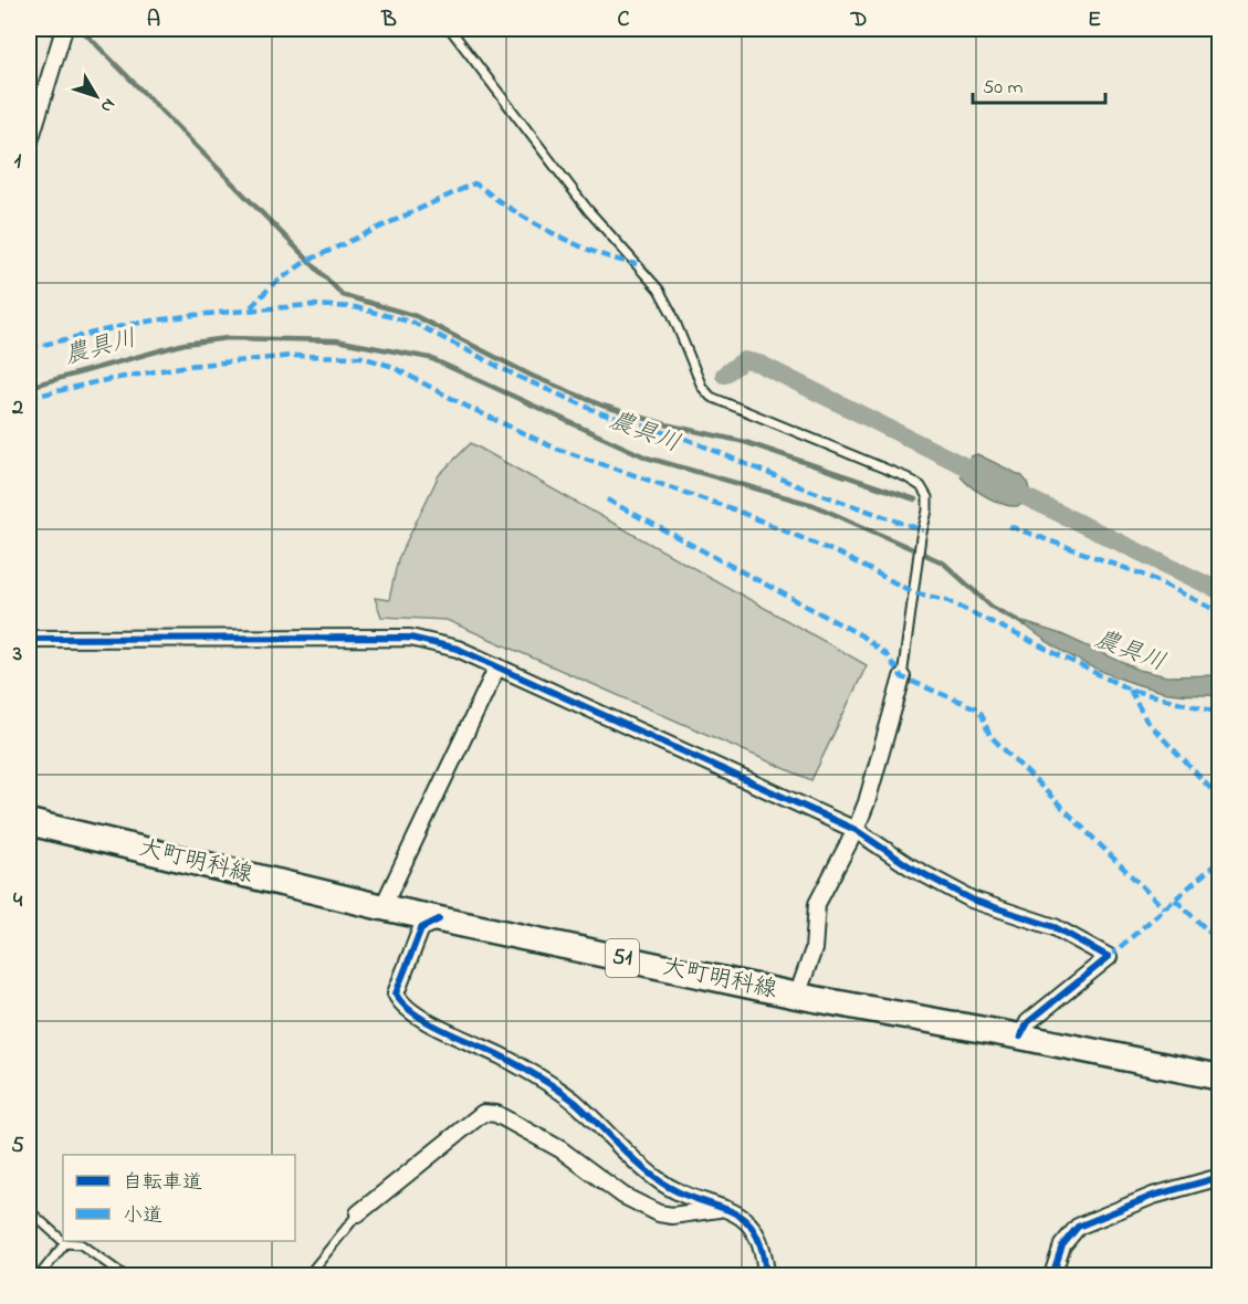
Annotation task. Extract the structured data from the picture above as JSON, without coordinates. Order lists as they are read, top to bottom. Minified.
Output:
{"streets":{"main road":["大町明科線","51"]},"water":["農具川"],"legend":["自転車道","小道"],"scale_bar":"50 m","north":"bottom right","grid":{"columns":["A","B","C","D","E"],"rows":["1","2","3","4","5"]}}
